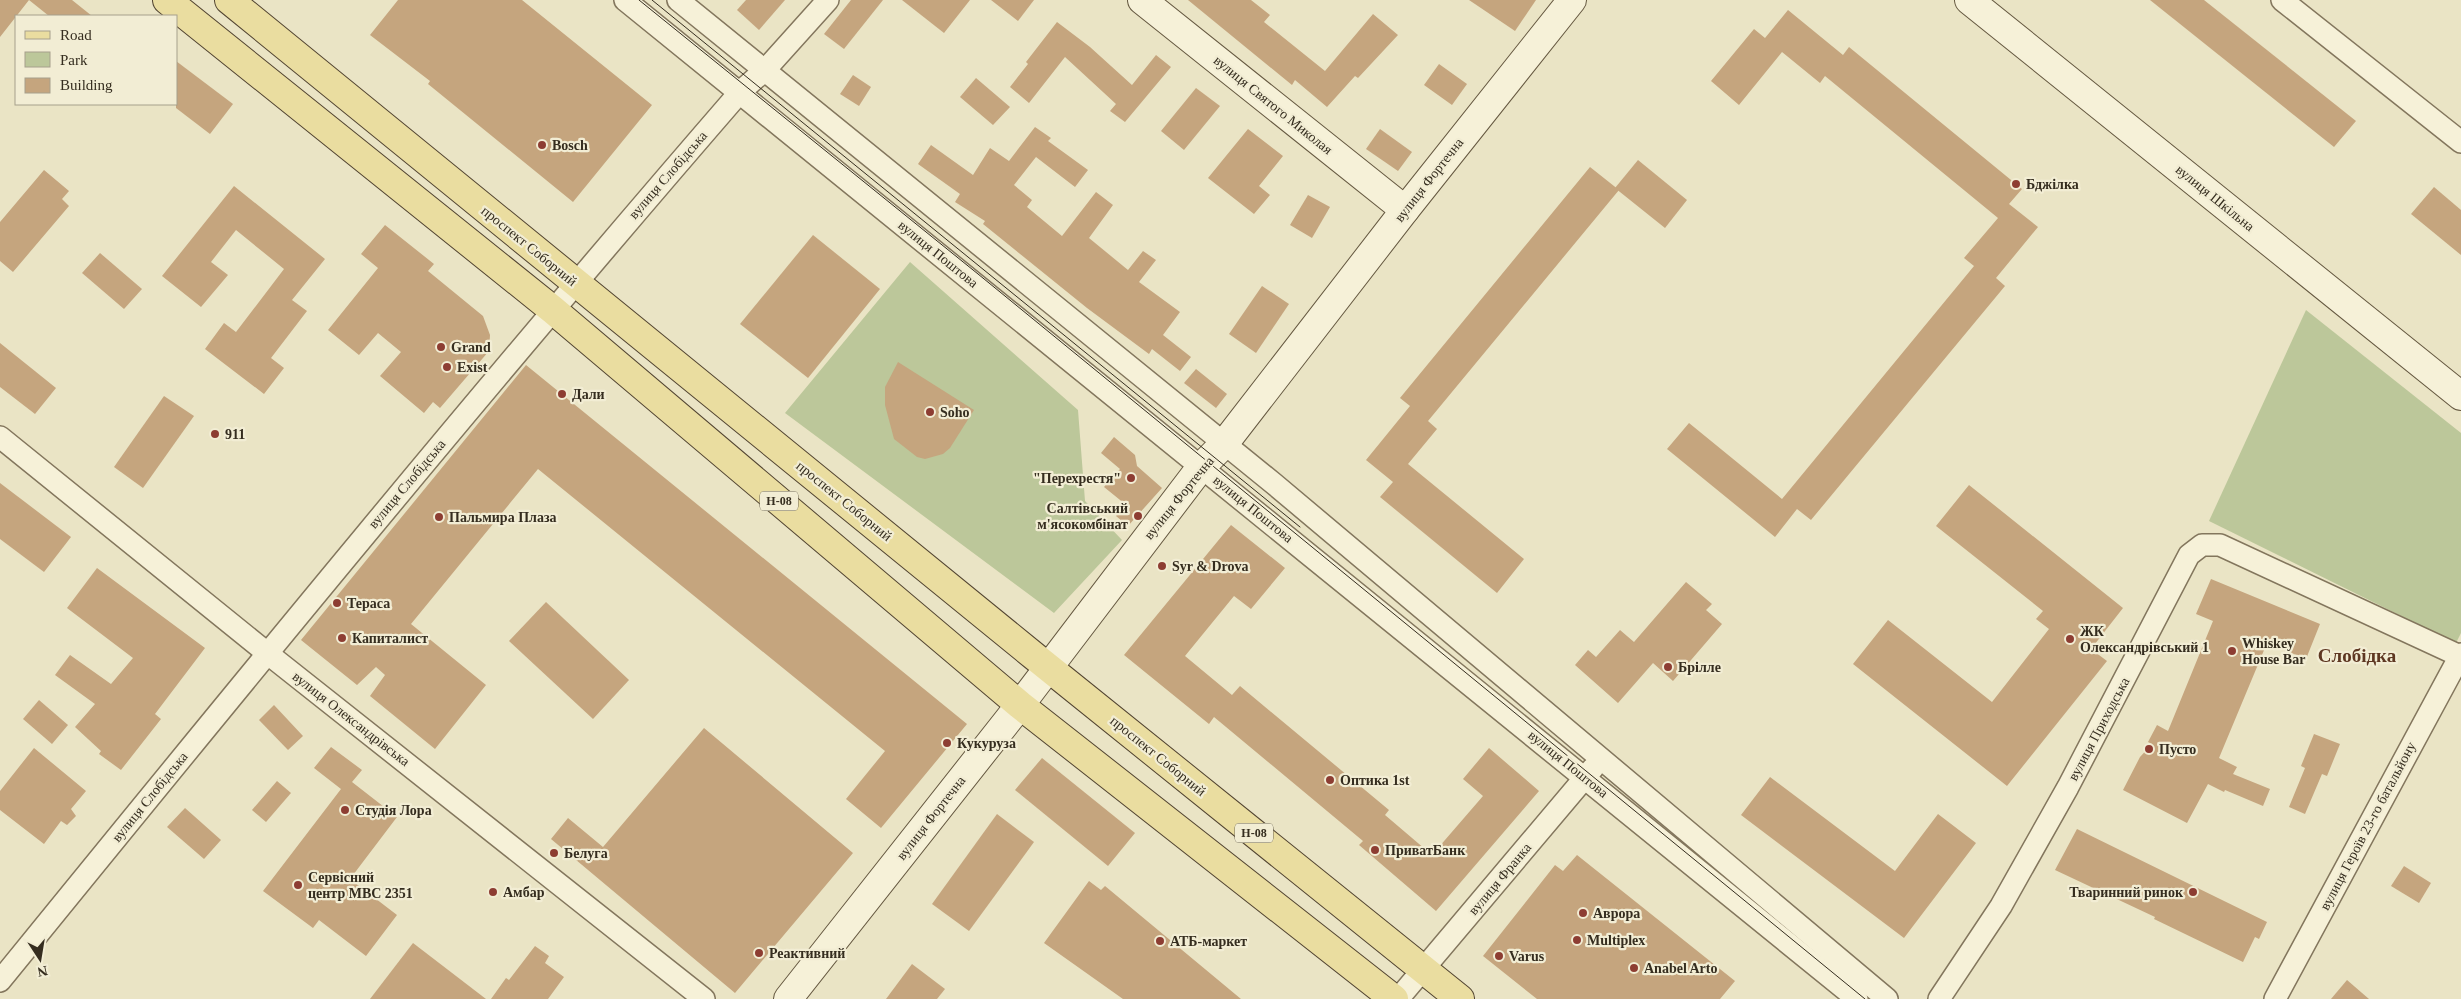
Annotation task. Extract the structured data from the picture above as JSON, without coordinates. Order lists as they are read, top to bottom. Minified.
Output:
{"streets":{"main road":["вулиця Святого Миколая","вулиця Фортечна","вулиця Шкільна","проспект Соборний","Н-08"],"street":["вулиця Слобідська","вулиця Поштова","вулиця Олександрівська","вулиця Приходська","вулиця Героїв 23-го батальйону","вулиця Франка"]},"crossings":[["вулиця Святого Миколая","вулиця Фортечна"],["вулиця Слобідська","проспект Соборний"],["вулиця Слобідська","вулиця Поштова"],["вулиця Слобідська","Н-08"],["вулиця Слобідська","вулиця Олександрівська"],["вулиця Фортечна","проспект Соборний"],["вулиця Фортечна","вулиця Поштова"],["вулиця Фортечна","Н-08"],["проспект Соборний","вулиця Франка"],["вулиця Поштова","вулиця Франка"],["вулиця Приходська","вулиця Героїв 23-го батальйону"]],"districts":["Слобідка"],"places":["Bosch","Бджілка","Grand","Exist","Дали","Soho","911","\"Перехрестя\"","Салтівський м'ясокомбінат","Пальмира Плаза","Syr & Drova","Тераса","Капиталист","ЖК Олександрівський 1","Whiskey House Bar","Брілле","Кукуруза","Пусто","Оптика 1st","Студія Лора","ПриватБанк","Белуга","Сервісний центр МВС 2351","Амбар","Тваринний ринок","Аврора","Multiplex","АТБ-маркет","Реактивний","Varus","Anabel Arto"],"legend":["Road","Park","Building"],"north":"bottom"}
